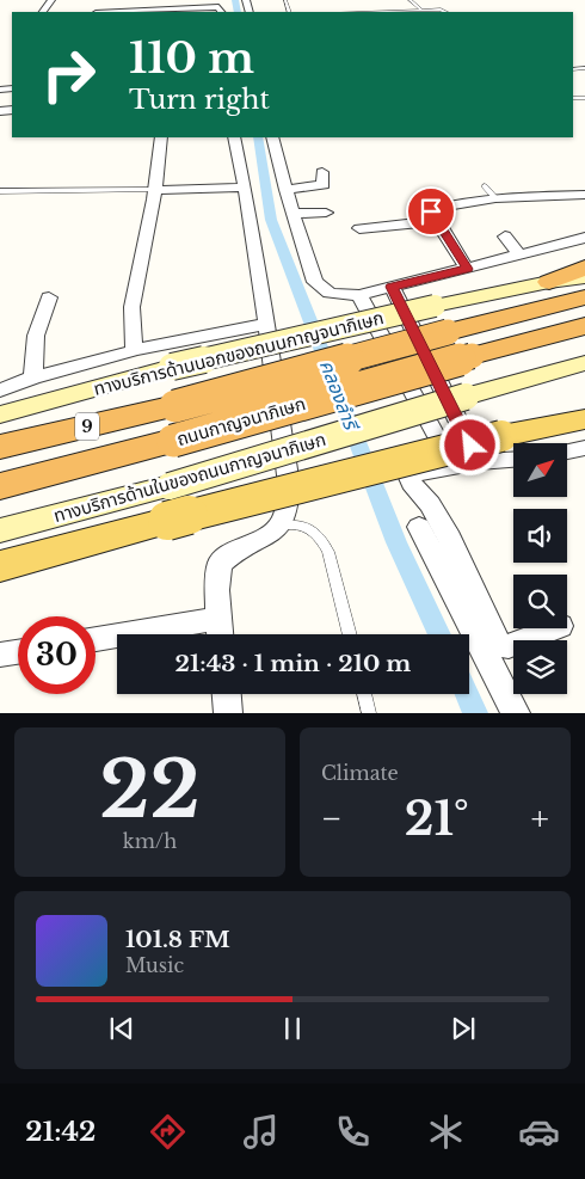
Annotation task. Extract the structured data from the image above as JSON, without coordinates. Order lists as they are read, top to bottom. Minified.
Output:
{"streets":{"highway":["ถนนกาญจนาภิเษก","9"],"main road":["ทางบริการด้านนอกของถนนกาญจนาภิเษก","ทางบริการด้านในของถนนกาญจนาภิเษก"]},"water":["คลองลำรี"],"north":"top right","page":{"turn":["110 m","Turn right"],"limit":"30","trip":"21:43 · 1 min · 210 m","tile":[["22","km/h"],"Climate"],"heat":["−","21°","+"],"song":["101.8 FM","Music"],"tabs":"21:42"}}
